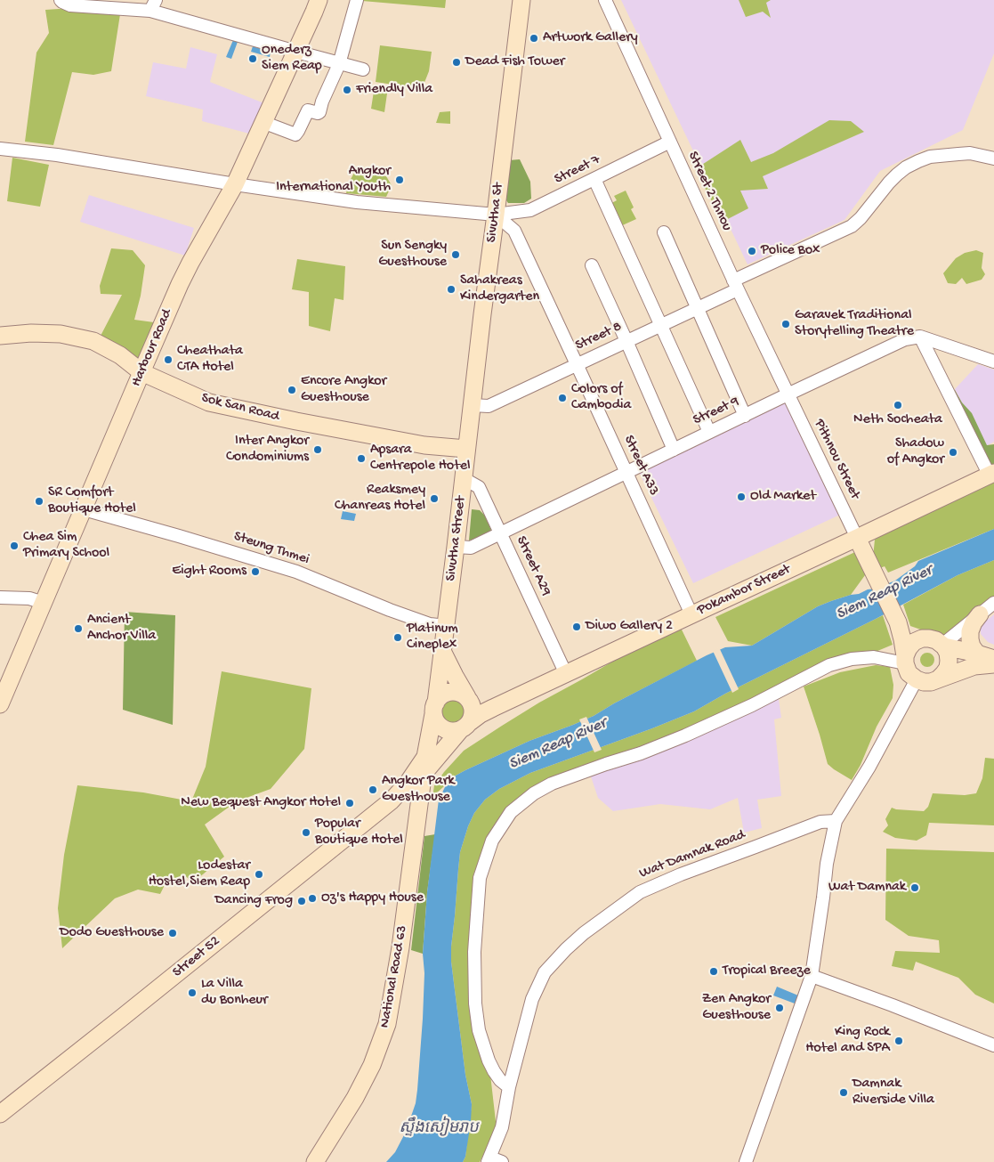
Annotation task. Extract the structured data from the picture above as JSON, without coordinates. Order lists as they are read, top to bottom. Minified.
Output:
{"streets":{"main road":["Sivutha St","Harbour Road","Sok San Road","Sivutha Street","Pokambor Street","Street 52","National Road 63"],"street":["Street 7","Street 2 Thnou","Street 8","Street 9","Pithnou Street","Street A33","Steung Thmei","Street A29","Wat Damnak Road"]},"crossings":[["Street 7","Street 2 Thnou"],["Street 7","Sivutha St"],["Street 7","Harbour Road"],["Street 7","Street A33"],["Street 2 Thnou","Street 8"],["Street 2 Thnou","Street 9"],["Street 2 Thnou","Pithnou Street"],["Sivutha St","Street 8"],["Sivutha St","Street A33"],["Sivutha St","Sivutha Street"],["Street 8","Street A33"],["Street 8","Sivutha Street"],["Harbour Road","Sok San Road"],["Harbour Road","Steung Thmei"],["Sok San Road","Sivutha Street"],["Street 9","Pithnou Street"],["Street 9","Street A33"],["Street 9","Sivutha Street"],["Street 9","Street A29"],["Pithnou Street","Pokambor Street"],["Street A33","Pokambor Street"],["Sivutha Street","Steung Thmei"],["Sivutha Street","Street A29"],["Sivutha Street","Pokambor Street"],["Sivutha Street","National Road 63"],["Street A29","Pokambor Street"],["Pokambor Street","National Road 63"],["Street 52","National Road 63"]],"water":["Siem Reap River","ស្ទឹងសៀមរាប"],"places":["Artwork Gallery","Onederz Siem Reap","Dead Fish Tower","Friendly Villa","Angkor International Youth","Police Box","Sun Sengky Guesthouse","Sahakreas Kindergarten","Garavek Traditional Storytelling Theatre","Cheathata CTA Hotel","Encore Angkor Guesthouse","Colors of Cambodia","Neth Socheata","Inter Angkor Condominiums","Shadow of Angkor","Apsara Centrepole Hotel","Old Market","Reaksmey Chanreas Hotel","SR Comfort Boutique Hotel","Chea Sim Primary School","Eight Rooms","Diwo Gallery 2","Ancient Anchor Villa","Platinum Cineplex","Angkor Park Guesthouse","New Bequest Angkor Hotel","Popular Boutique Hotel","Lodestar Hostel,Siem Reap","Wat Damnak","Oz's Happy House","Dancing Frog","Dodo Guesthouse","Tropical Breeze","La Villa du Bonheur","Zen Angkor Guesthouse","King Rock Hotel and SPA","Damnak Riverside Villa"]}
